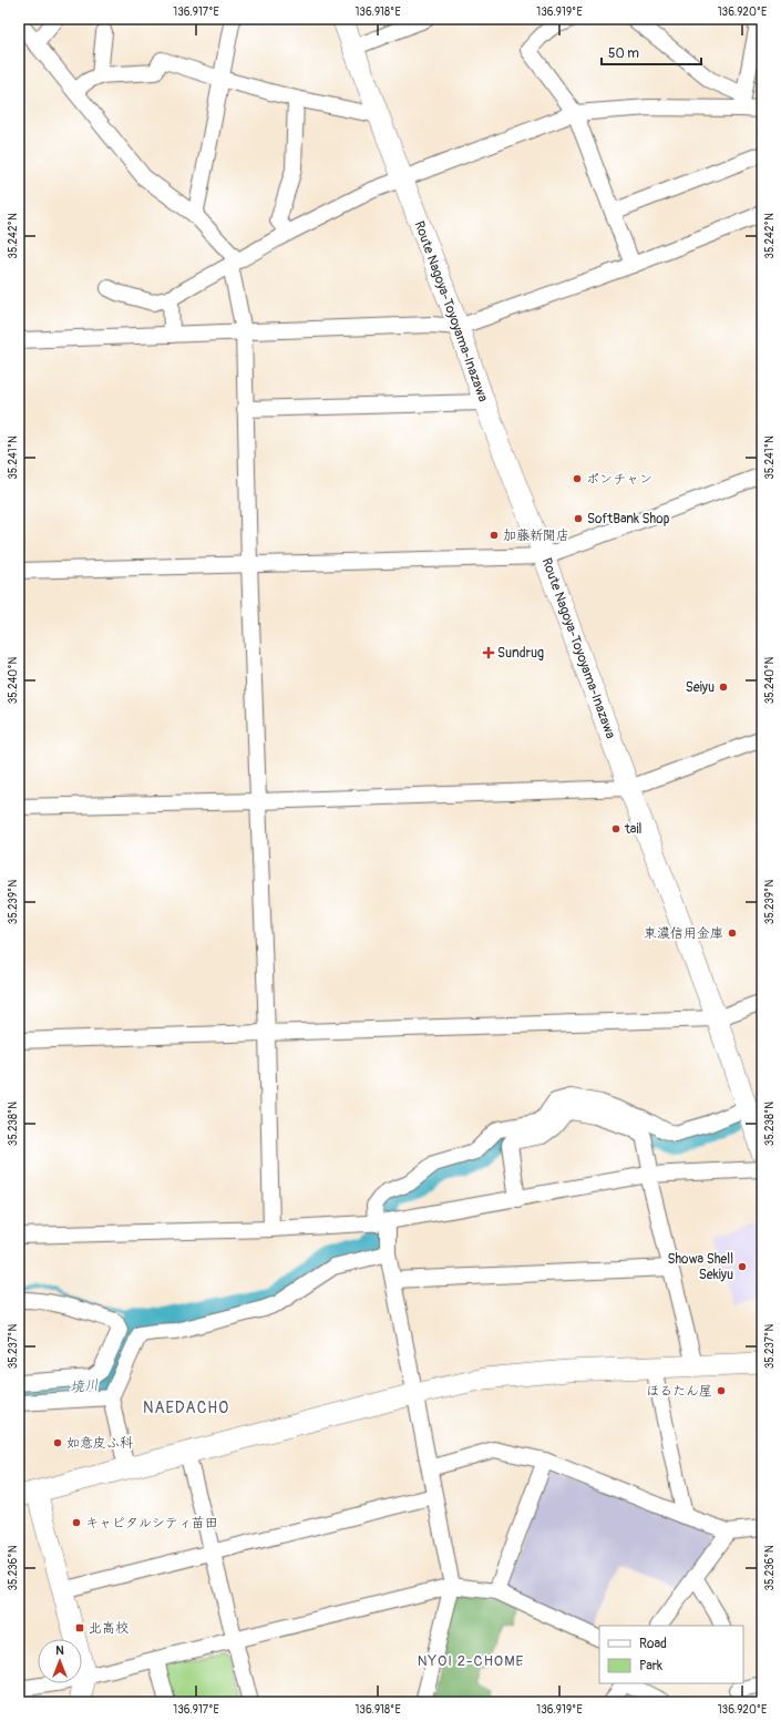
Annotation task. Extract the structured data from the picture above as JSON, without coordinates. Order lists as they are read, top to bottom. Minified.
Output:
{"streets":{"main road":["Route Nagoya-Toyoyama-Inazawa"]},"districts":["NAEDACHO","NYOI 2-CHOME"],"water":["境川"],"places":{"other":["ポンチャン","SoftBank Shop","加藤新聞店","Seiyu","tail","東濃信用金庫","Showa Shell Sekiyu","ほるたん屋","如意皮ふ科","キャピタルシティ苗田"],"health":["Sundrug"],"transit":["北高校"]},"legend":["Road","Park"],"scale_bar":"50 m","north":"top","coordinates":["136.917°E","136.918°E","136.919°E","136.920°E","35.242°N","35.241°N","35.240°N","35.239°N","35.238°N","35.237°N","35.236°N"]}
